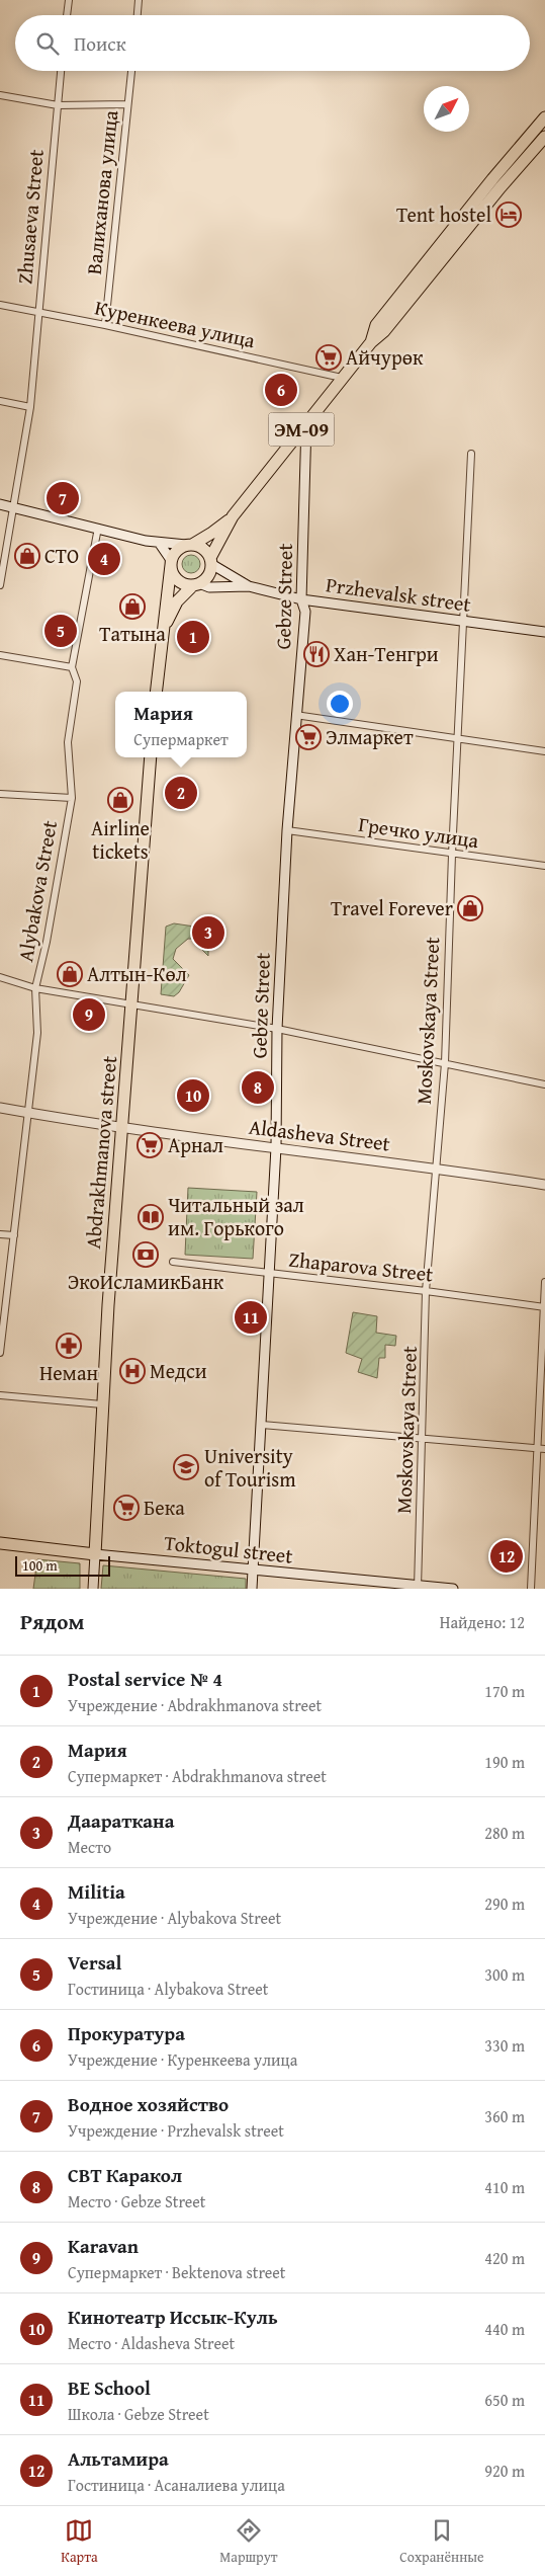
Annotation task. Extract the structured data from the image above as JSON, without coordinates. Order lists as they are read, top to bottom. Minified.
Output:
{"streets":{"highway":["ЭМ-09","Abdrakhmanova street","Toktogul street"],"main road":["Przhevalsk street","Gebze Street","Aldasheva Street"],"street":["Валиханова улица","Zhusaeva Street","Куренкеева улица","Гречко улица","Alybakova Street","Moskovskaya Street","Zhaparova Street"]},"crossings":[["Валиханова улица","Куренкеева улица"],["Zhusaeva Street","Куренкеева улица"],["Куренкеева улица","ЭМ-09"],["ЭМ-09","Przhevalsk street"],["ЭМ-09","Gebze Street"],["Przhevalsk street","Gebze Street"],["Przhevalsk street","Moskovskaya Street"],["Gebze Street","Гречко улица"],["Gebze Street","Aldasheva Street"],["Gebze Street","Zhaparova Street"],["Gebze Street","Toktogul street"],["Гречко улица","Moskovskaya Street"],["Alybakova Street","Aldasheva Street"],["Moskovskaya Street","Aldasheva Street"],["Moskovskaya Street","Zhaparova Street"],["Moskovskaya Street","Toktogul street"],["Aldasheva Street","Abdrakhmanova street"],["Abdrakhmanova street","Toktogul street"]],"places":{"hotel":["Tent hostel"],"supermarket":["Айчурөк","Элмаркет","Арнал","Бека"],"shop":["СТО","Татына","Airline tickets","Travel Forever","Алтын-Көл"],"restaurant":["Хан-Тенгри"],"library":["Читальный зал им. Горького"],"bank":["ЭкоИсламикБанк"],"pharmacy":["Неман"],"hospital":["Медси"],"school or university":["University of Tourism"]},"scale_bar":"100 m","north":"top right","page":{"search":"Поиск","pins":["6","7","4","5","1","2","3","9","8","10","11","12"],"popup":["Мария","Супермаркет"],"scale":"100 m","heading":["Рядом","Найдено: 12"],"list":[{"mark":"1","name":"Postal service № 4","note":"Учреждение · Abdrakhmanova street","value":"170 m"},{"mark":"2","name":"Мария","note":"Супермаркет · Abdrakhmanova street","value":"190 m"},{"mark":"3","name":"Даараткана","note":"Место","value":"280 m"},{"mark":"4","name":"Militia","note":"Учреждение · Alybakova Street","value":"290 m"},{"mark":"5","name":"Versal","note":"Гостиница · Alybakova Street","value":"300 m"},{"mark":"6","name":"Прокуратура","note":"Учреждение · Куренкеева улица","value":"330 m"},{"mark":"7","name":"Водное хозяйство","note":"Учреждение · Przhevalsk street","value":"360 m"},{"mark":"8","name":"СВТ Каракол","note":"Место · Gebze Street","value":"410 m"},{"mark":"9","name":"Karavan","note":"Супермаркет · Bektenova street","value":"420 m"},{"mark":"10","name":"Кинотеатр Иссык-Куль","note":"Место · Aldasheva Street","value":"440 m"},{"mark":"11","name":"BE School","note":"Школа · Gebze Street","value":"650 m"},{"mark":"12","name":"Альтамира","note":"Гостиница · Асаналиева улица","value":"920 m"}],"nav":["Карта","Маршрут","Сохранённые"]}}
